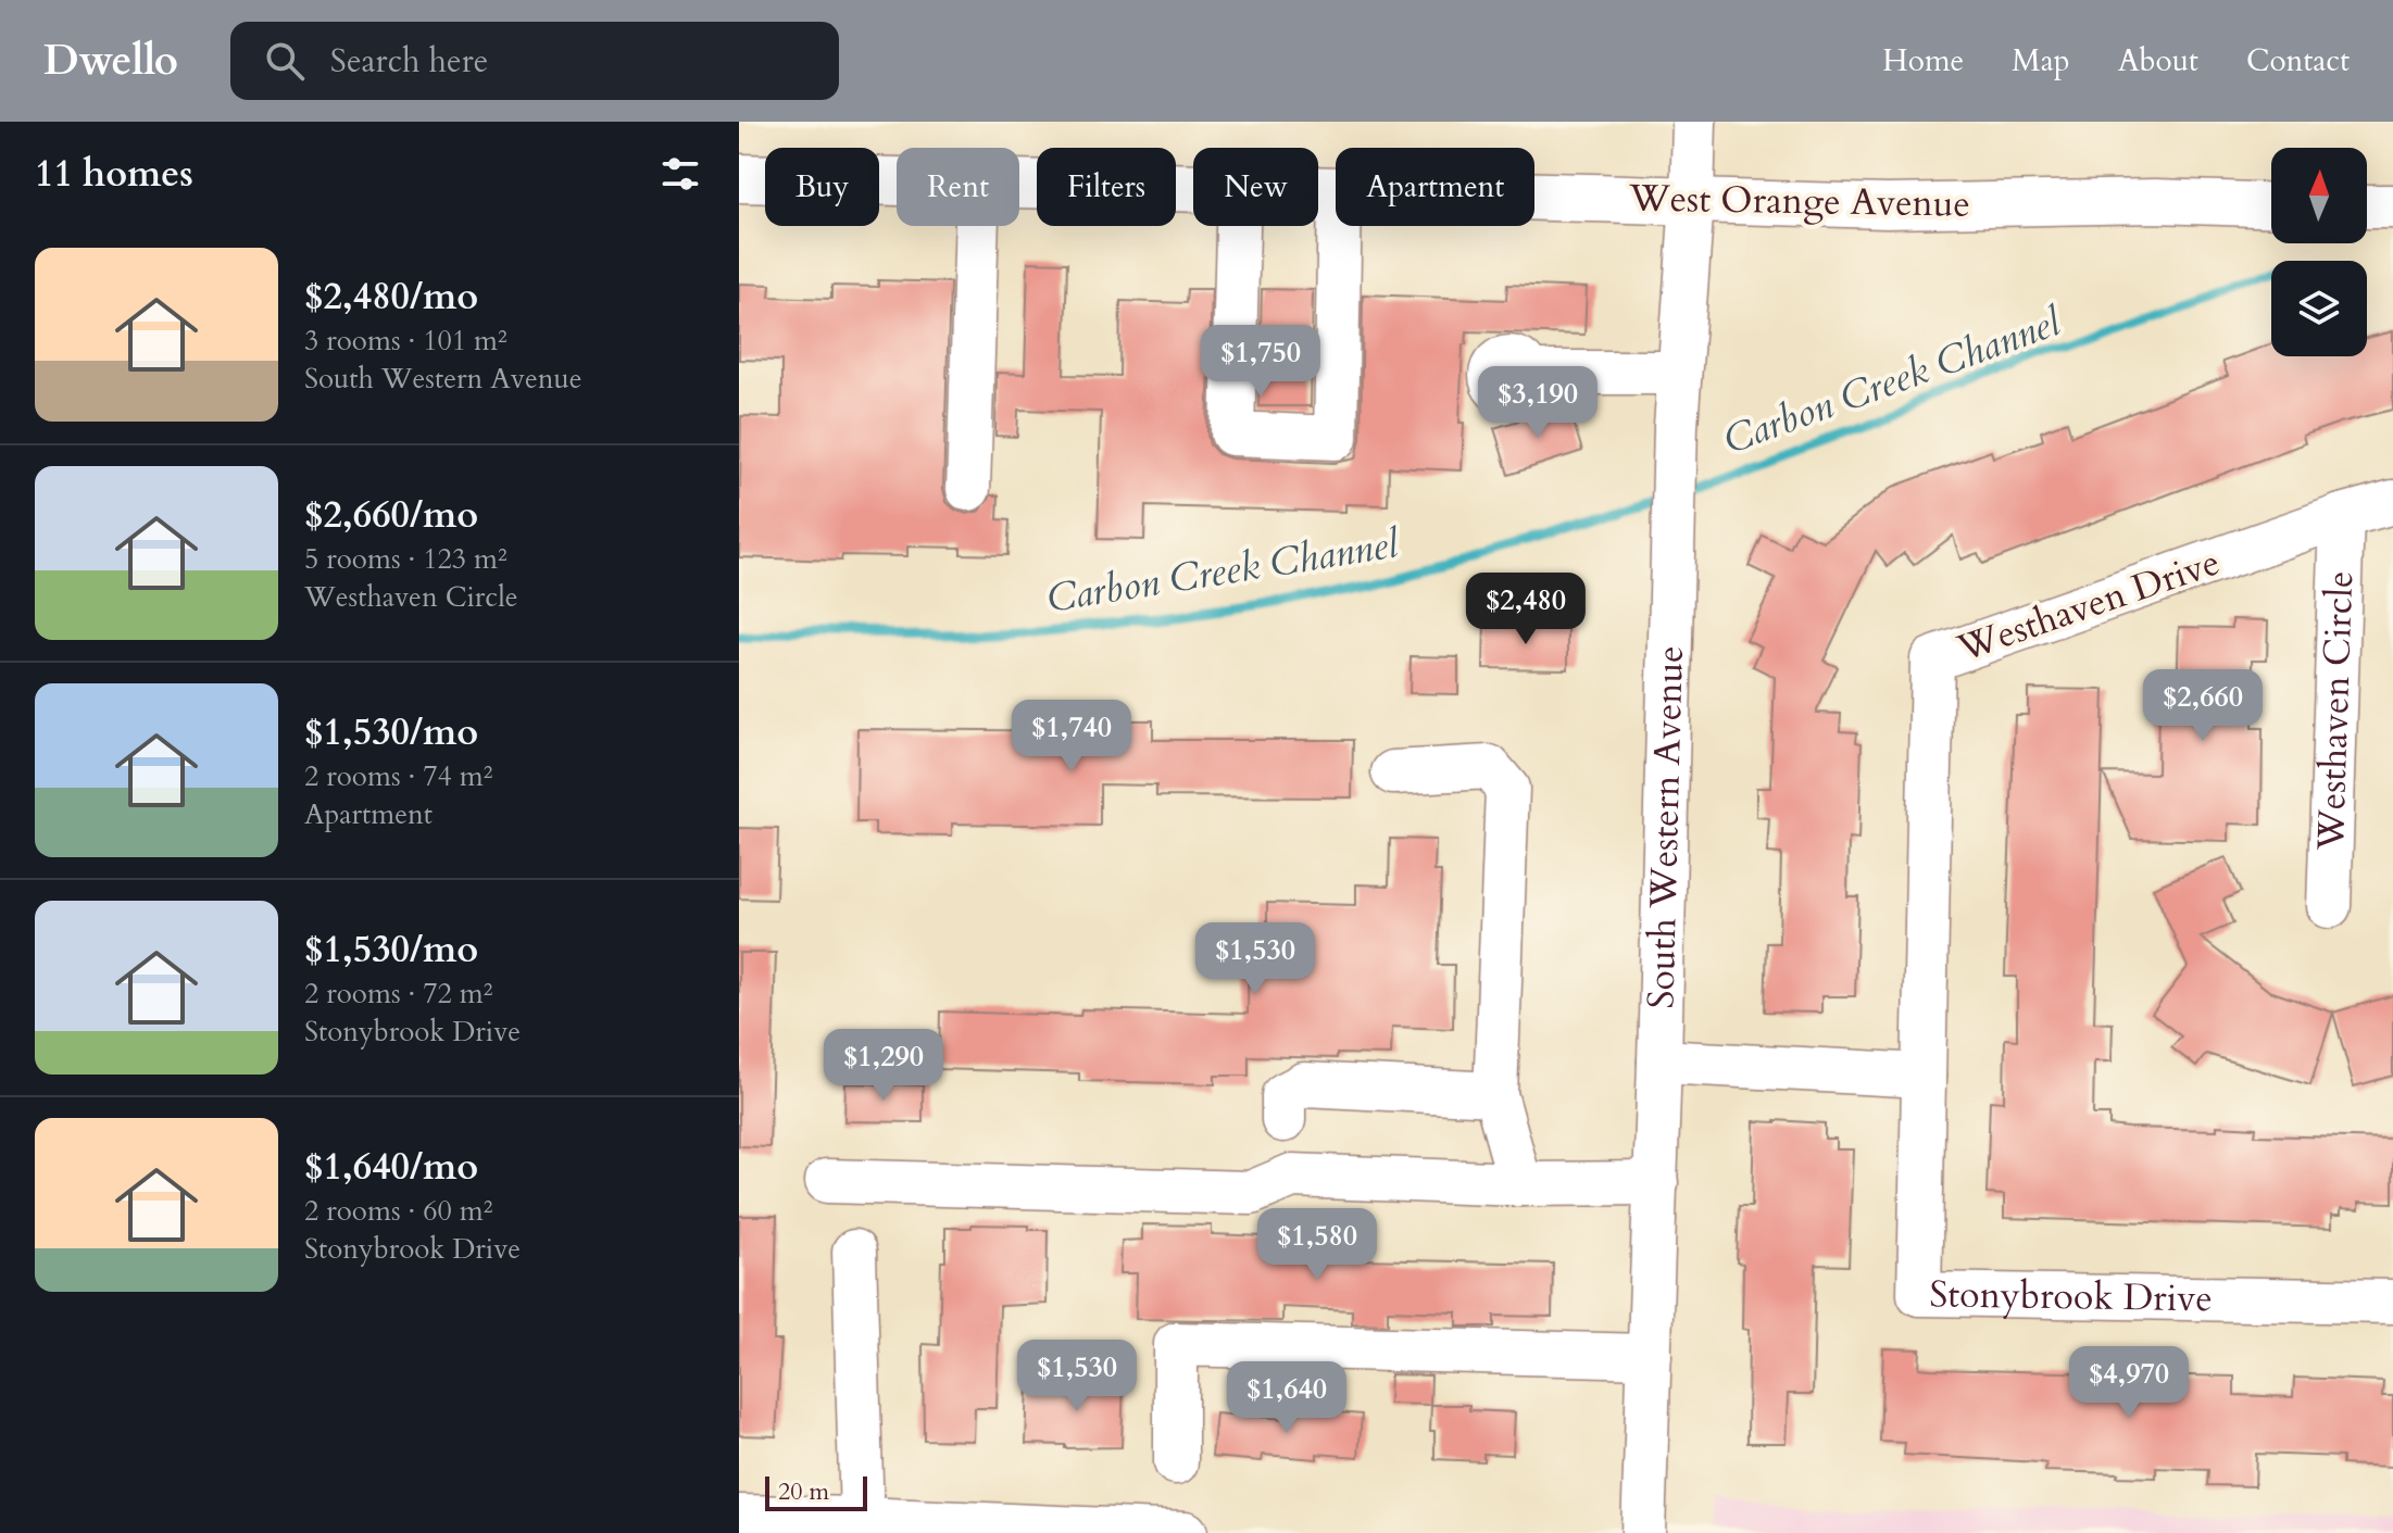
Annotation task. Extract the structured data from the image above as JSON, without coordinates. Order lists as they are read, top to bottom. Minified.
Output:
{"streets":{"main road":["West Orange Avenue"],"street":["Westhaven Drive","Westhaven Circle","South Western Avenue","Stonybrook Drive"]},"crossings":[["West Orange Avenue","South Western Avenue"],["Westhaven Drive","Westhaven Circle"],["Westhaven Drive","Stonybrook Drive"]],"water":["Carbon Creek Channel"],"scale_bar":"20 m","north":"top","page":{"header":"Dwello","search":"Search here","nav":["Home","Map","About","Contact"],"heading":"11 homes","chip":["Buy","Rent","Filters","New","Apartment"],"list":[{"name":"$2,480/mo","note":"3 rooms · 101 m² · South Western Avenue"},{"name":"$2,660/mo","note":"5 rooms · 123 m² · Westhaven Circle"},{"name":"$1,530/mo","note":"2 rooms · 74 m² · Apartment"},{"name":"$1,530/mo","note":"2 rooms · 72 m² · Stonybrook Drive"},{"name":"$1,640/mo","note":"2 rooms · 60 m² · Stonybrook Drive"}],"price":["$1,750","$3,190","$2,480","$2,660","$1,740","$1,530","$1,290","$1,580","$1,530","$4,970","$1,640"],"scale":"20 m"}}
